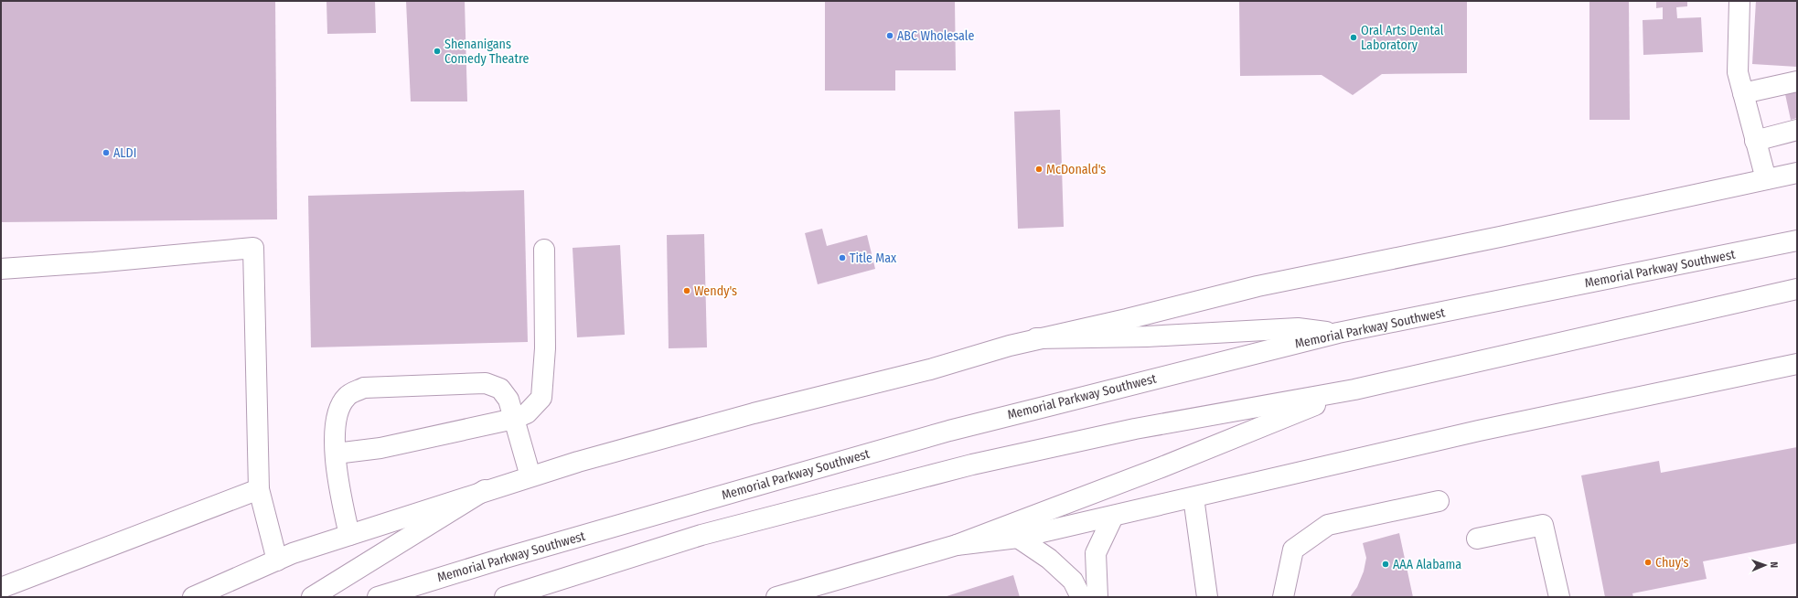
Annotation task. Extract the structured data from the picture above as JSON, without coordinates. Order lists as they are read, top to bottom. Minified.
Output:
{"streets":{"main road":["Memorial Parkway Southwest"]},"places":["ABC Wholesale","Oral Arts Dental Laboratory","Shenanigans Comedy Theatre","ALDI","McDonald's","Title Max","Wendy's","Chuy's","AAA Alabama"],"north":"right"}
